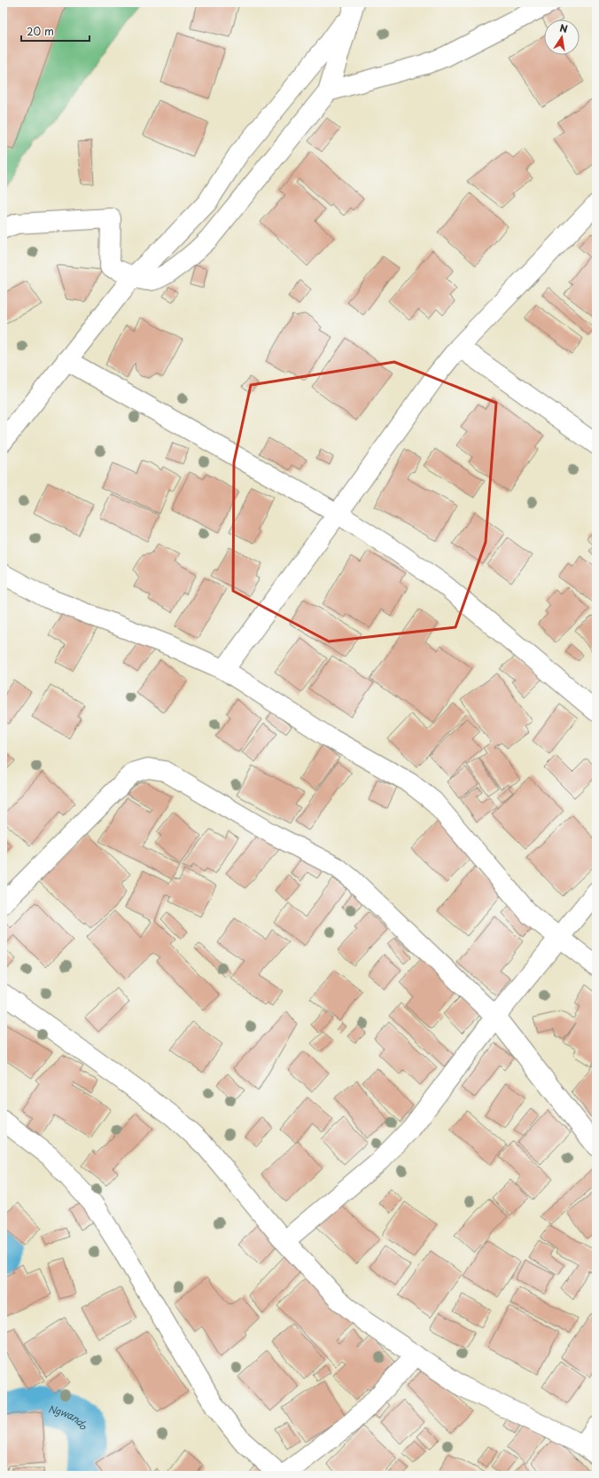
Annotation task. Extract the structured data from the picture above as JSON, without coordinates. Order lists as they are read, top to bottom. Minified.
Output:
{"water":["Ngwando"],"scale_bar":"20 m","north":"top"}
